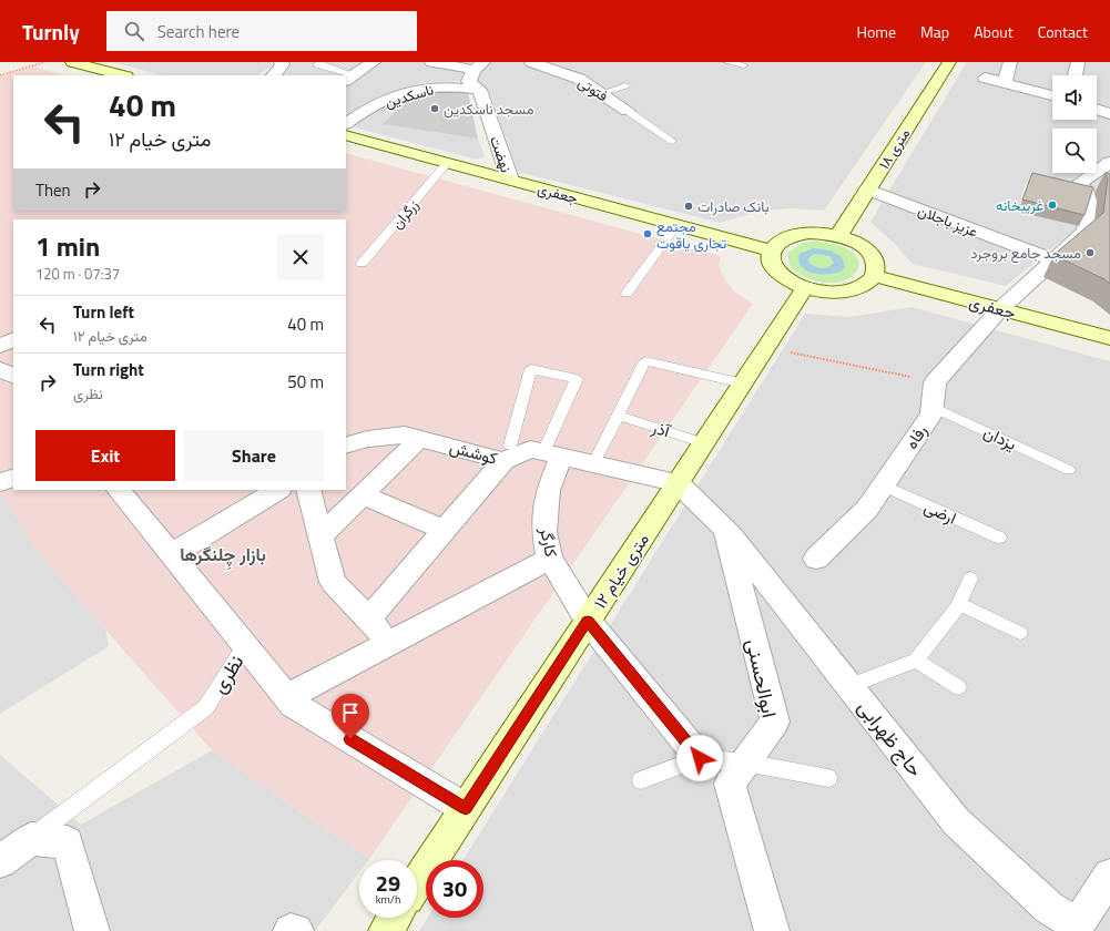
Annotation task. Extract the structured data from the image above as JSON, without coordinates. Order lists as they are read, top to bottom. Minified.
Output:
{"streets":{"street":["فتوتی","ناسکدین","۱۸ متری","نهضت","جعفری","عزیز باجلان","رفاه","کوشش","کارگر","۱۲ متری خیام","نظری","ابوالحسنی","حاج ظهرابی"],"lane":["زرگران","آذر","یزدان","ارضی"]},"crossings":[["ناسکدین","نهضت"],["۱۸ متری","عزیز باجلان"],["نهضت","جعفری"],["جعفری","زرگران"],["آذر","۱۲ متری خیام"],["رفاه","یزدان"],["رفاه","ارضی"],["کوشش","کارگر"],["کوشش","۱۲ متری خیام"],["کارگر","۱۲ متری خیام"],["۱۲ متری خیام","نظری"],["ابوالحسنی","حاج ظهرابی"]],"districts":["بازار چِلنگرها"],"places":["مسجد ناسکدین","غریبخانه","بانک صادرات","مجتمع تجاری یاقوت","مسجد جامع بروجرد"],"page":{"header":"Turnly","search":"Search here","nav":["Home","Map","About","Contact"],"turn":["40 m","۱۲ متری خیام"],"then":"Then","heading":["1 min","120 m · 07:37"],"list":[{"name":"Turn left","note":"۱۲ متری خیام","value":"40 m"},{"name":"Turn right","note":"نظری","value":"50 m"}],"buttons":["Exit","Share"],"speed":"29 km/h","limit":"30"}}
